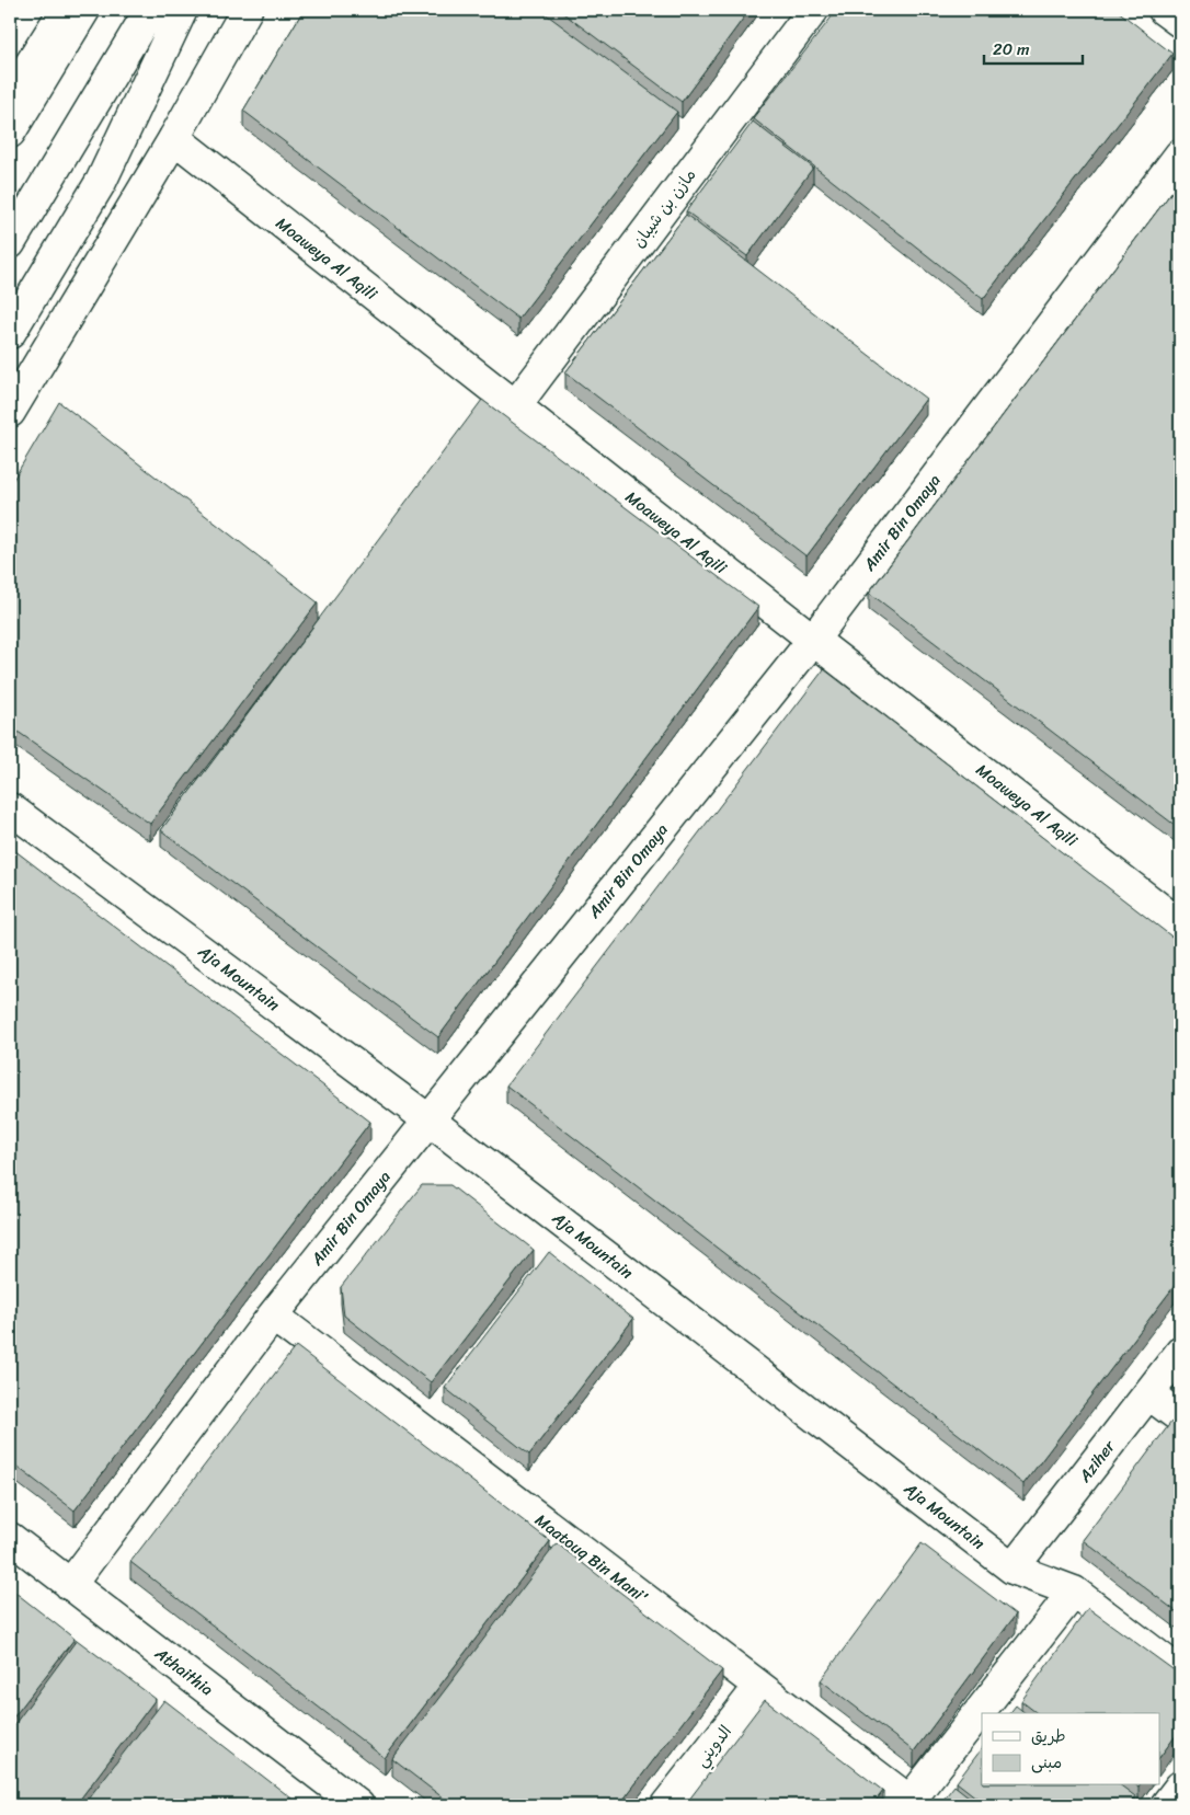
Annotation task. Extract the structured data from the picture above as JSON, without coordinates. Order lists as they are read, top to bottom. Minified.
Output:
{"streets":{"street":["مازن بن شيبان","Moaweya Al Aqili","Amir Bin Omaya","Aja Mountain","Aziher","Maatouq Bin Mani'","Athaithia","الدويني"]},"crossings":[["مازن بن شيبان","Moaweya Al Aqili"],["Moaweya Al Aqili","Amir Bin Omaya"],["Amir Bin Omaya","Aja Mountain"],["Amir Bin Omaya","Maatouq Bin Mani'"],["Amir Bin Omaya","Athaithia"],["Aja Mountain","Aziher"],["Maatouq Bin Mani'","الدويني"]],"legend":["طريق","مبنى"],"scale_bar":"20 m"}
